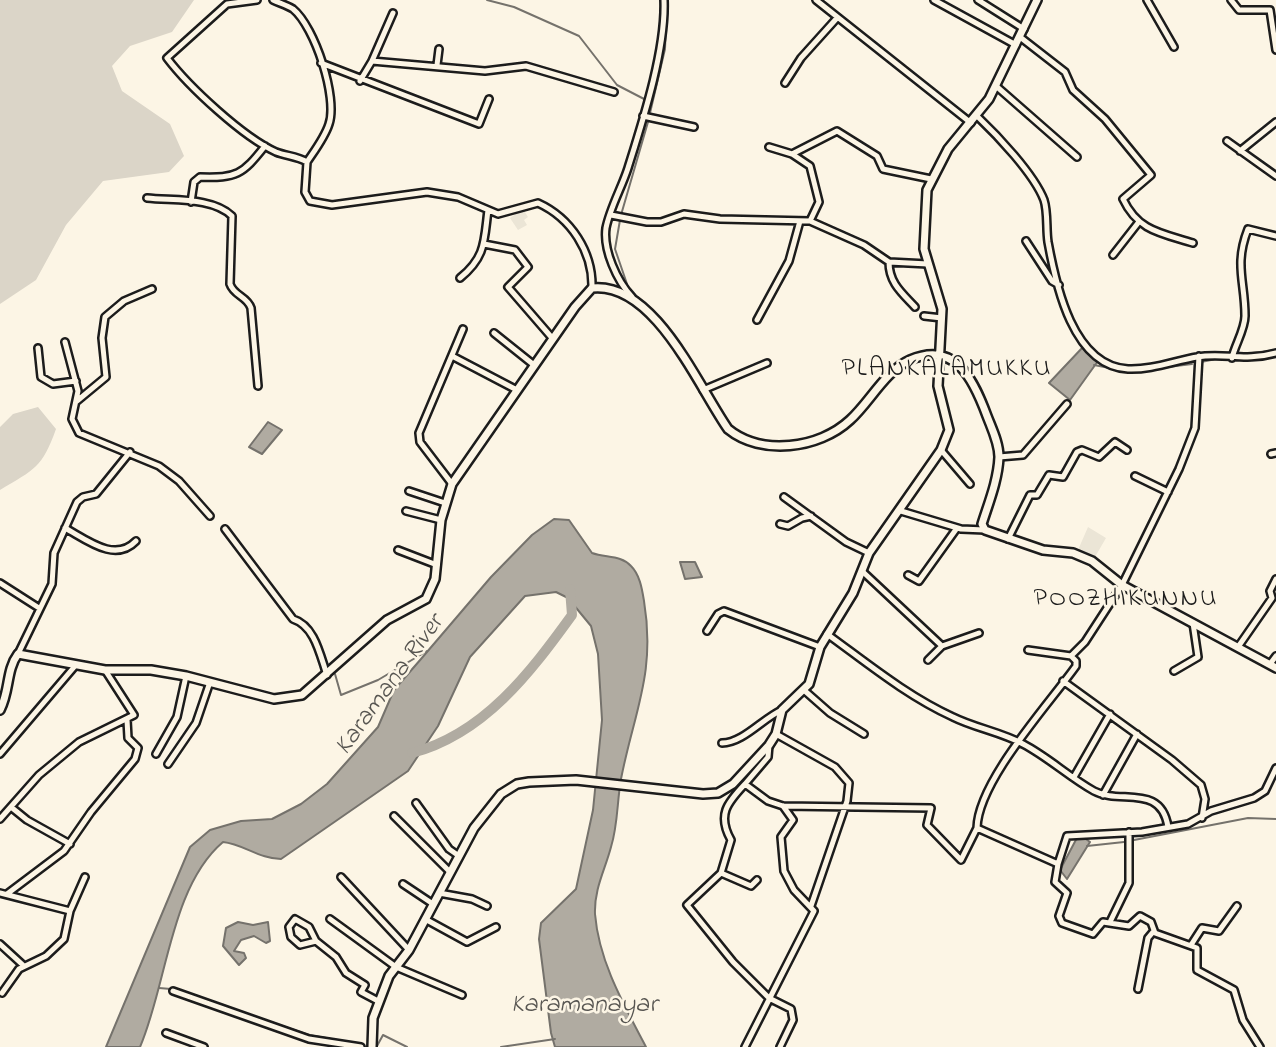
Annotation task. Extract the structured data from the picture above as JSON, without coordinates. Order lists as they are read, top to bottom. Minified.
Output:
{"districts":["PLANKALAMUKKU","POOZHIKUNNU"],"water":["Karamana River","Karamanayar"]}
